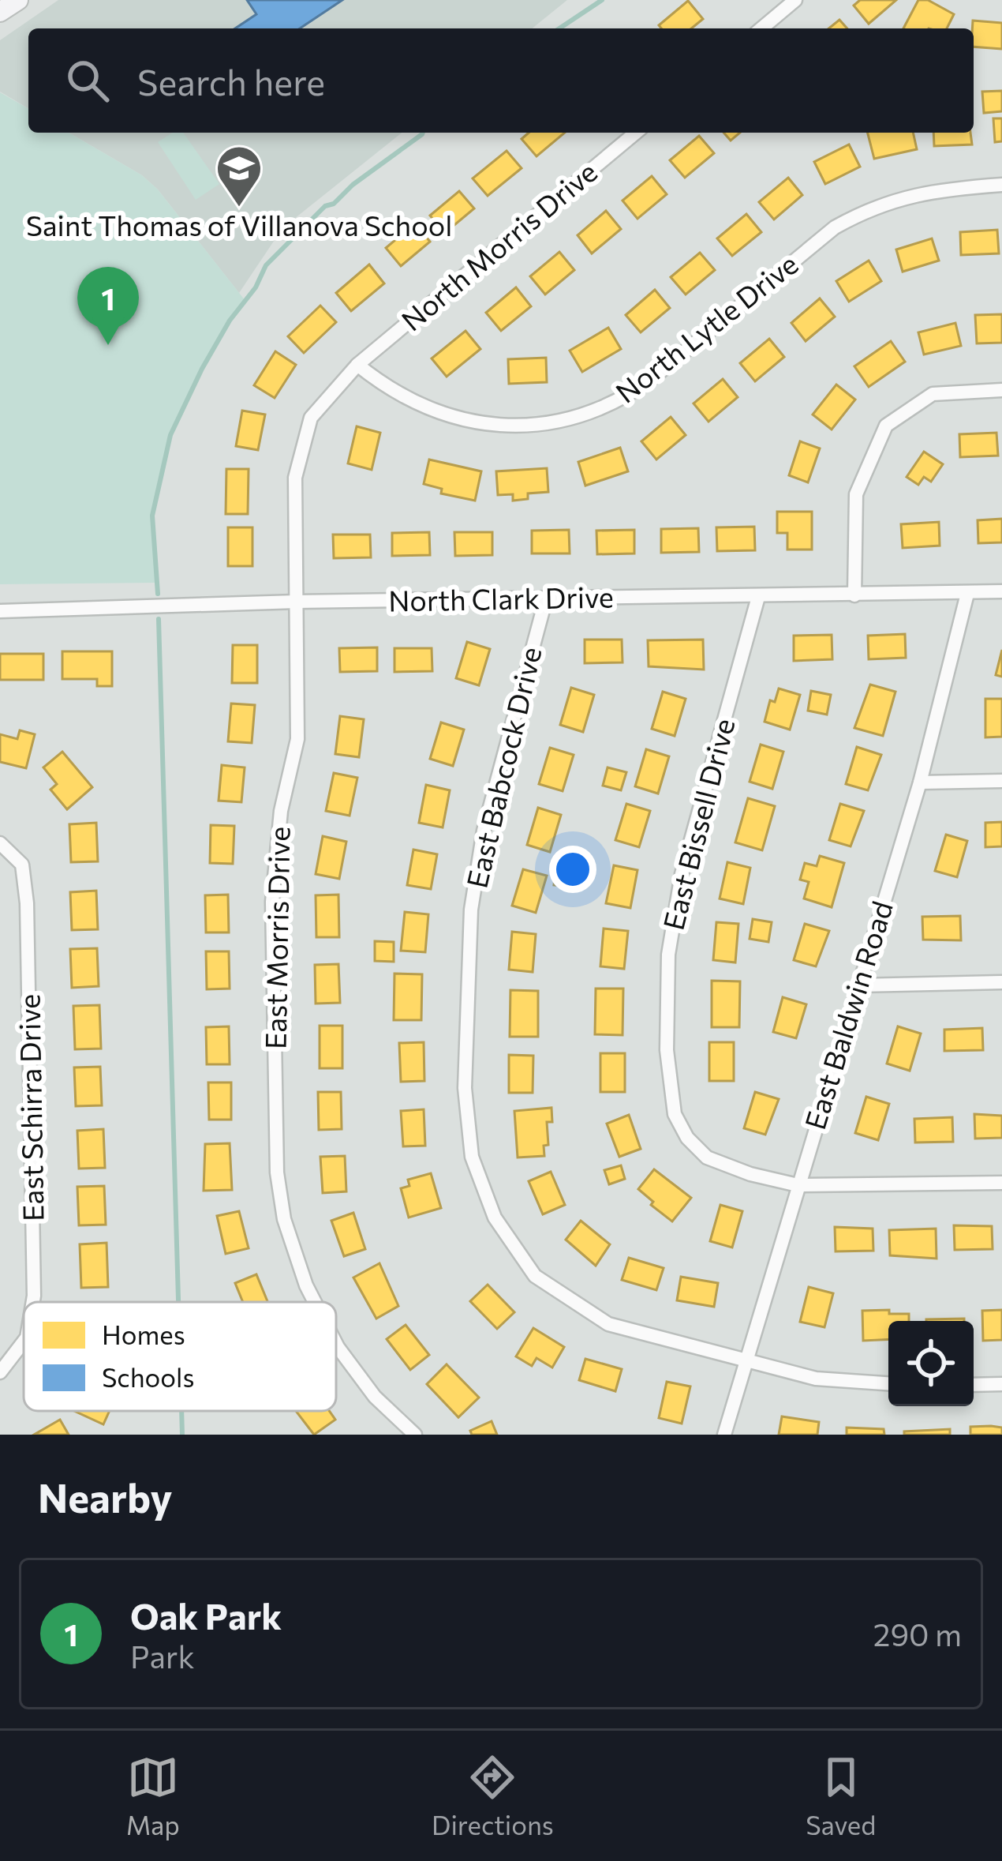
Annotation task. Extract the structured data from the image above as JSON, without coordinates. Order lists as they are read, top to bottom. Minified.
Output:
{"streets":{"street":["North Morris Drive","North Lytle Drive","North Clark Drive","East Babcock Drive","East Bissell Drive","East Morris Drive","East Baldwin Road","East Schirra Drive"]},"crossings":[["North Morris Drive","North Lytle Drive"],["North Morris Drive","East Morris Drive"],["North Lytle Drive","East Morris Drive"],["North Clark Drive","East Babcock Drive"],["North Clark Drive","East Bissell Drive"],["North Clark Drive","East Morris Drive"],["North Clark Drive","East Baldwin Road"],["East Babcock Drive","East Baldwin Road"],["East Bissell Drive","East Baldwin Road"]],"places":{"school or university":["Saint Thomas of Villanova School"]},"legend":["Homes","Schools"],"page":{"search":"Search here","pins":"1","heading":"Nearby","list":[{"mark":"1","name":"Oak Park","note":"Park","value":"290 m"}],"nav":["Map","Directions","Saved"]}}
